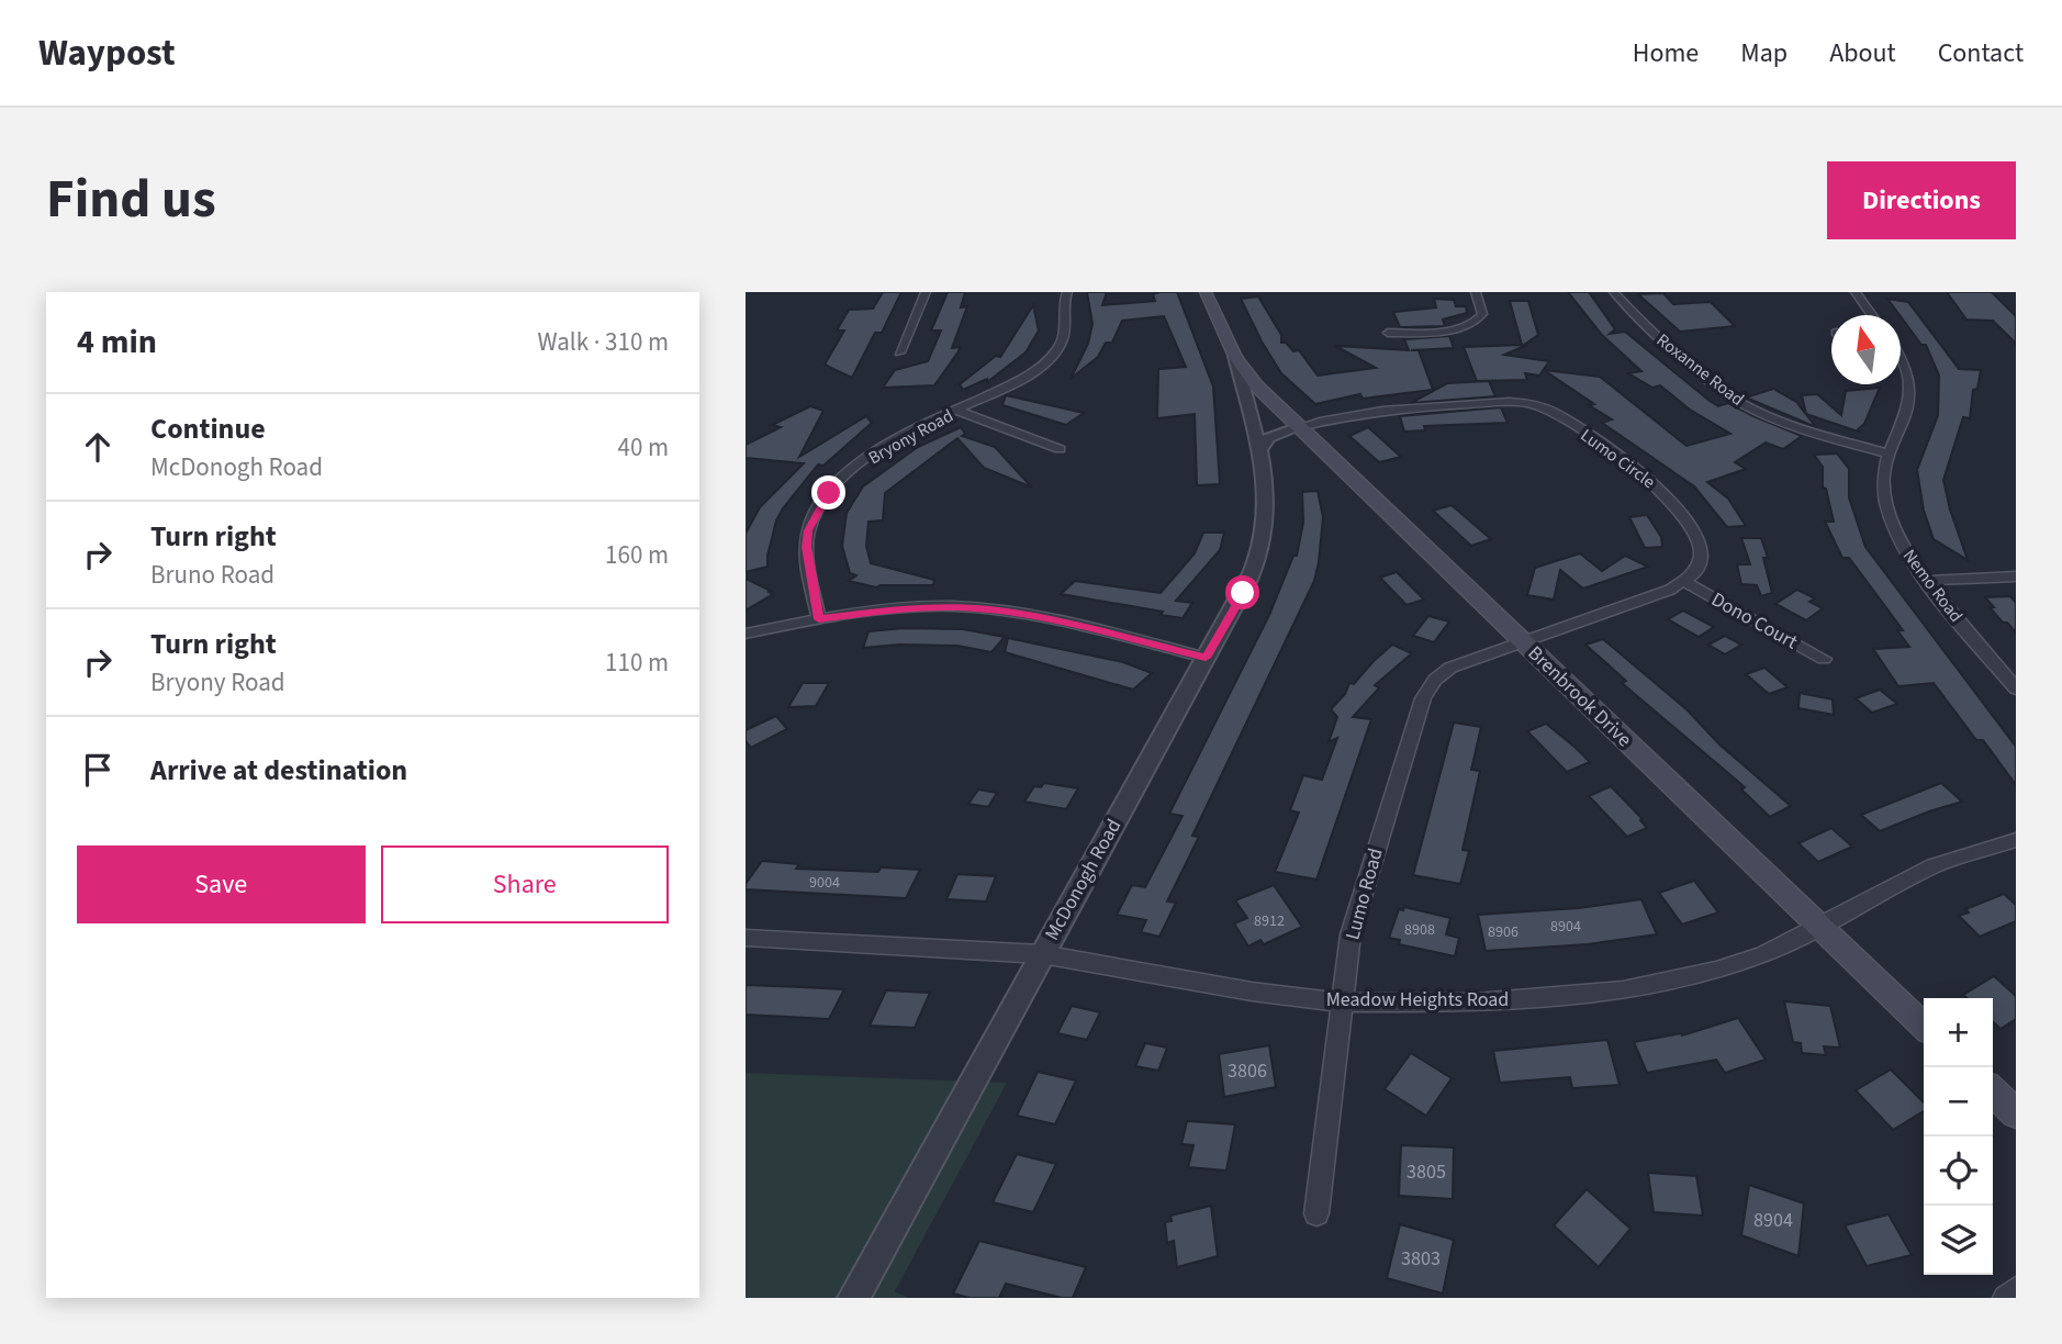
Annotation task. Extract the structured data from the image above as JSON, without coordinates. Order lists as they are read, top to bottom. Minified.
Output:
{"streets":{"main road":["Brenbrook Drive","McDonogh Road"],"street":["Roxanne Road","Bryony Road","Lumo Circle","Nemo Road","Dono Court","Lumo Road","Meadow Heights Road"]},"crossings":[["Roxanne Road","Nemo Road"],["Lumo Circle","Dono Court"],["Lumo Circle","Brenbrook Drive"],["Brenbrook Drive","McDonogh Road"],["Brenbrook Drive","Lumo Road"],["Brenbrook Drive","Meadow Heights Road"],["McDonogh Road","Meadow Heights Road"],["Lumo Road","Meadow Heights Road"]],"house_numbers":["9004","8912","8904","8908","8906","3806","3805","8904","3803"],"north":"top","page":{"header":"Waypost","nav":["Home","Map","About","Contact"],"title":"Find us","buttons":["Directions",["Save","Share"]],"heading":["4 min","Walk · 310 m"],"list":[["Continue","McDonogh Road","40 m"],["Turn right","Bruno Road","160 m"],["Turn right","Bryony Road","110 m"],"Arrive at destination"],"map_buttons":["+","−"]}}
